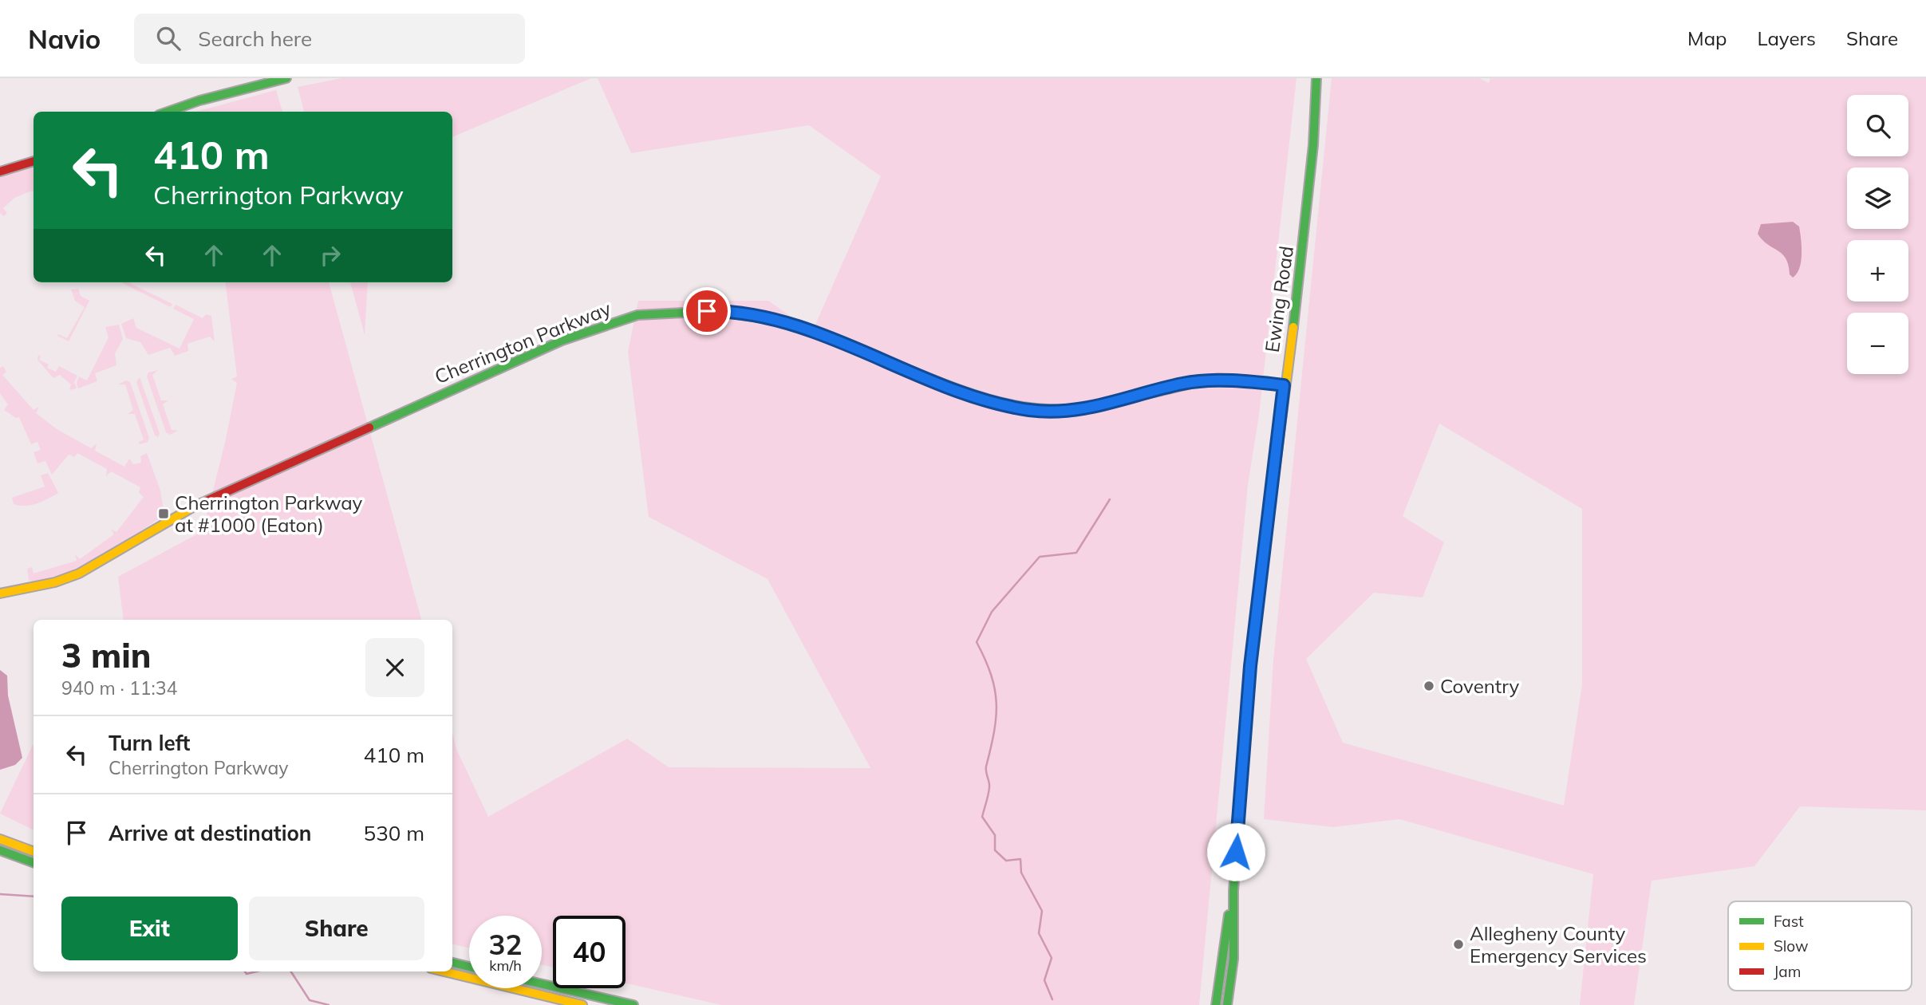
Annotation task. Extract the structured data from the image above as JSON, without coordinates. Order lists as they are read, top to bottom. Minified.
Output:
{"streets":{"main road":["Ewing Road","Cherrington Parkway"]},"crossings":[["Ewing Road","Cherrington Parkway"]],"places":{"transit":["Cherrington Parkway at #1000 (Eaton)"],"other":["Coventry","Allegheny County Emergency Services"]},"legend":["Fast","Slow","Jam"],"page":{"header":"Navio","search":"Search here","nav":["Map","Layers","Share"],"map_buttons":["+","−"],"turn":["410 m","Cherrington Parkway"],"heading":["3 min","940 m · 11:34"],"list":[{"name":"Turn left","note":"Cherrington Parkway","value":"410 m"},{"name":"Arrive at destination","value":"530 m"}],"buttons":["Exit","Share"],"speed":"32 km/h","limit":"40"}}
